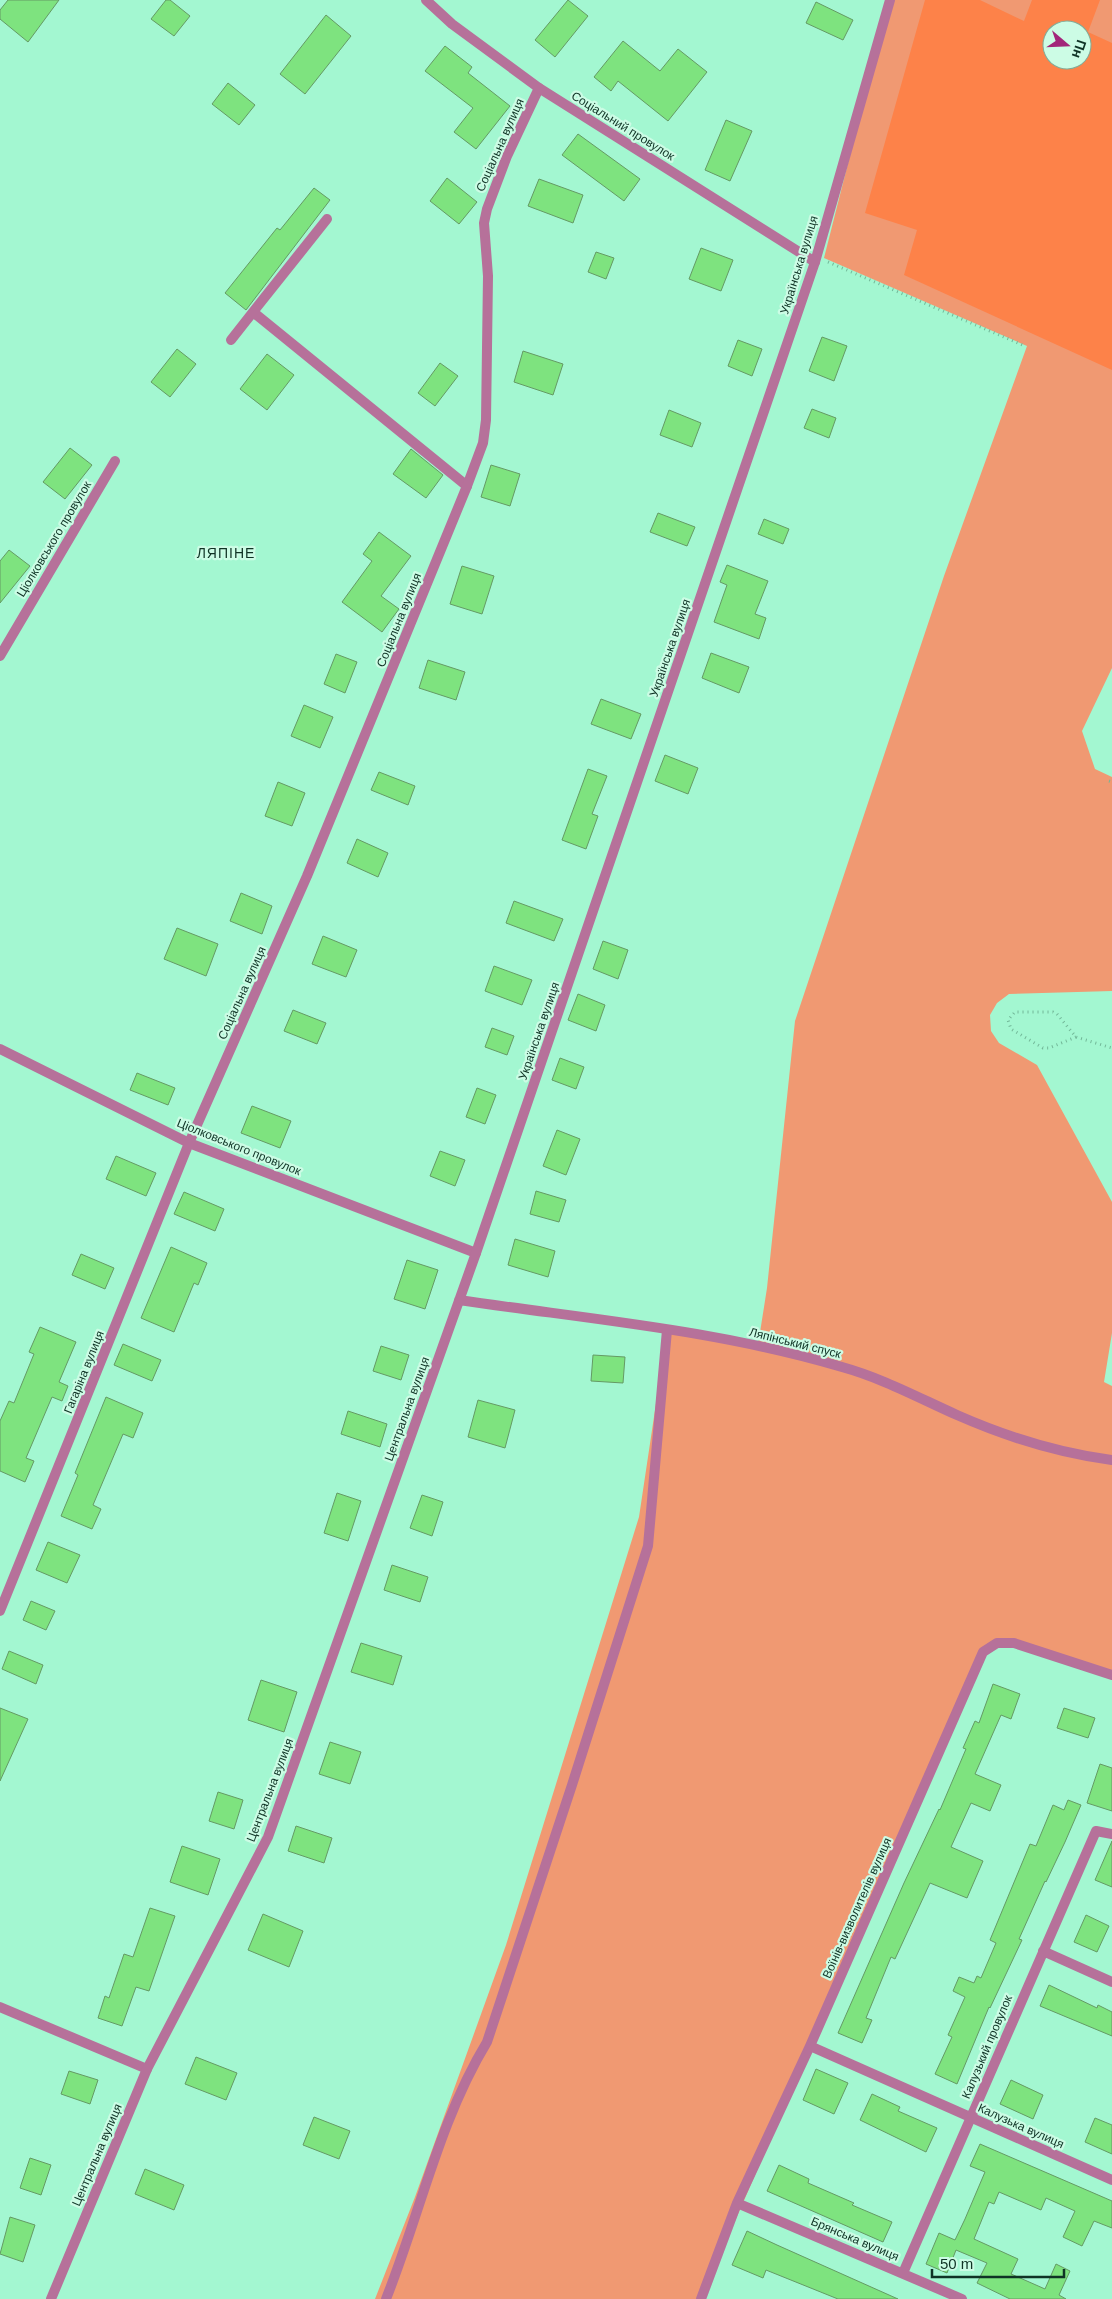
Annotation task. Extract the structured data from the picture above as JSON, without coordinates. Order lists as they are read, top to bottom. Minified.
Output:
{"streets":{"street":["Соціальний провулок","Соціальна вулиця","Українська вулиця","Ціолковського провулок","Ляпінський спуск","Гагаріна вулиця","Центральна вулиця","Воїнів-визволителів вулиця","Калузький провулок","Калузька вулиця","Брянська вулиця"]},"crossings":[["Соціальний провулок","Соціальна вулиця"],["Соціальний провулок","Українська вулиця"],["Соціальна вулиця","Ціолковського провулок"],["Соціальна вулиця","Гагаріна вулиця"],["Українська вулиця","Ціолковського провулок"],["Українська вулиця","Ляпінський спуск"],["Українська вулиця","Центральна вулиця"],["Ціолковського провулок","Гагаріна вулиця"],["Ляпінський спуск","Центральна вулиця"],["Воїнів-визволителів вулиця","Калузька вулиця"],["Воїнів-визволителів вулиця","Брянська вулиця"],["Калузький провулок","Калузька вулиця"],["Калузький провулок","Брянська вулиця"]],"districts":["ЛЯПІНЕ"],"scale_bar":"50 m","north":"right"}
